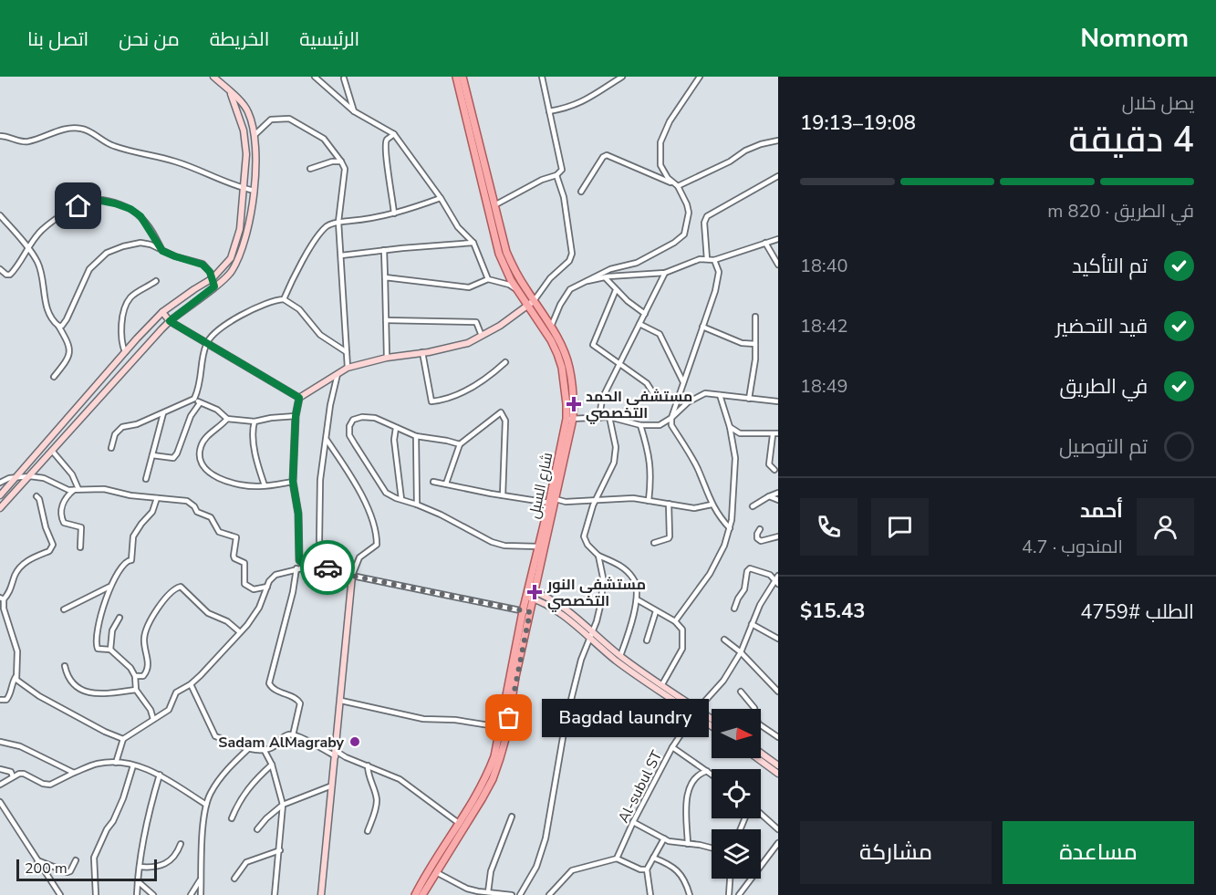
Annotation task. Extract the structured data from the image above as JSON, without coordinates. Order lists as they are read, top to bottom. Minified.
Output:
{"streets":{"main road":["شارع السبل"],"street":["Al-subul ST"]},"places":{"health":["مستشفى الحمد التخصصي","مستشفى النور التخصصي"],"other":["Bagdad laundry","Sadam AlMagraby"]},"scale_bar":"200 m","north":"right","page":{"header":"Nomnom","nav":["الرئيسية","الخريطة","من نحن","اتصل بنا"],"heading":["4 دقيقة","يصل خلال","19:08–19:13"],"panel":["أحمد","المندوب · 4.7","الطلب #4759","$15.43"],"bar":"في الطريق · 820 m","list":[["تم التأكيد","18:40"],["قيد التحضير","18:42"],["في الطريق","18:49"],"تم التوصيل"],"bubble":"Bagdad laundry","buttons":["مساعدة","مشاركة"],"scale":"200 m"}}
